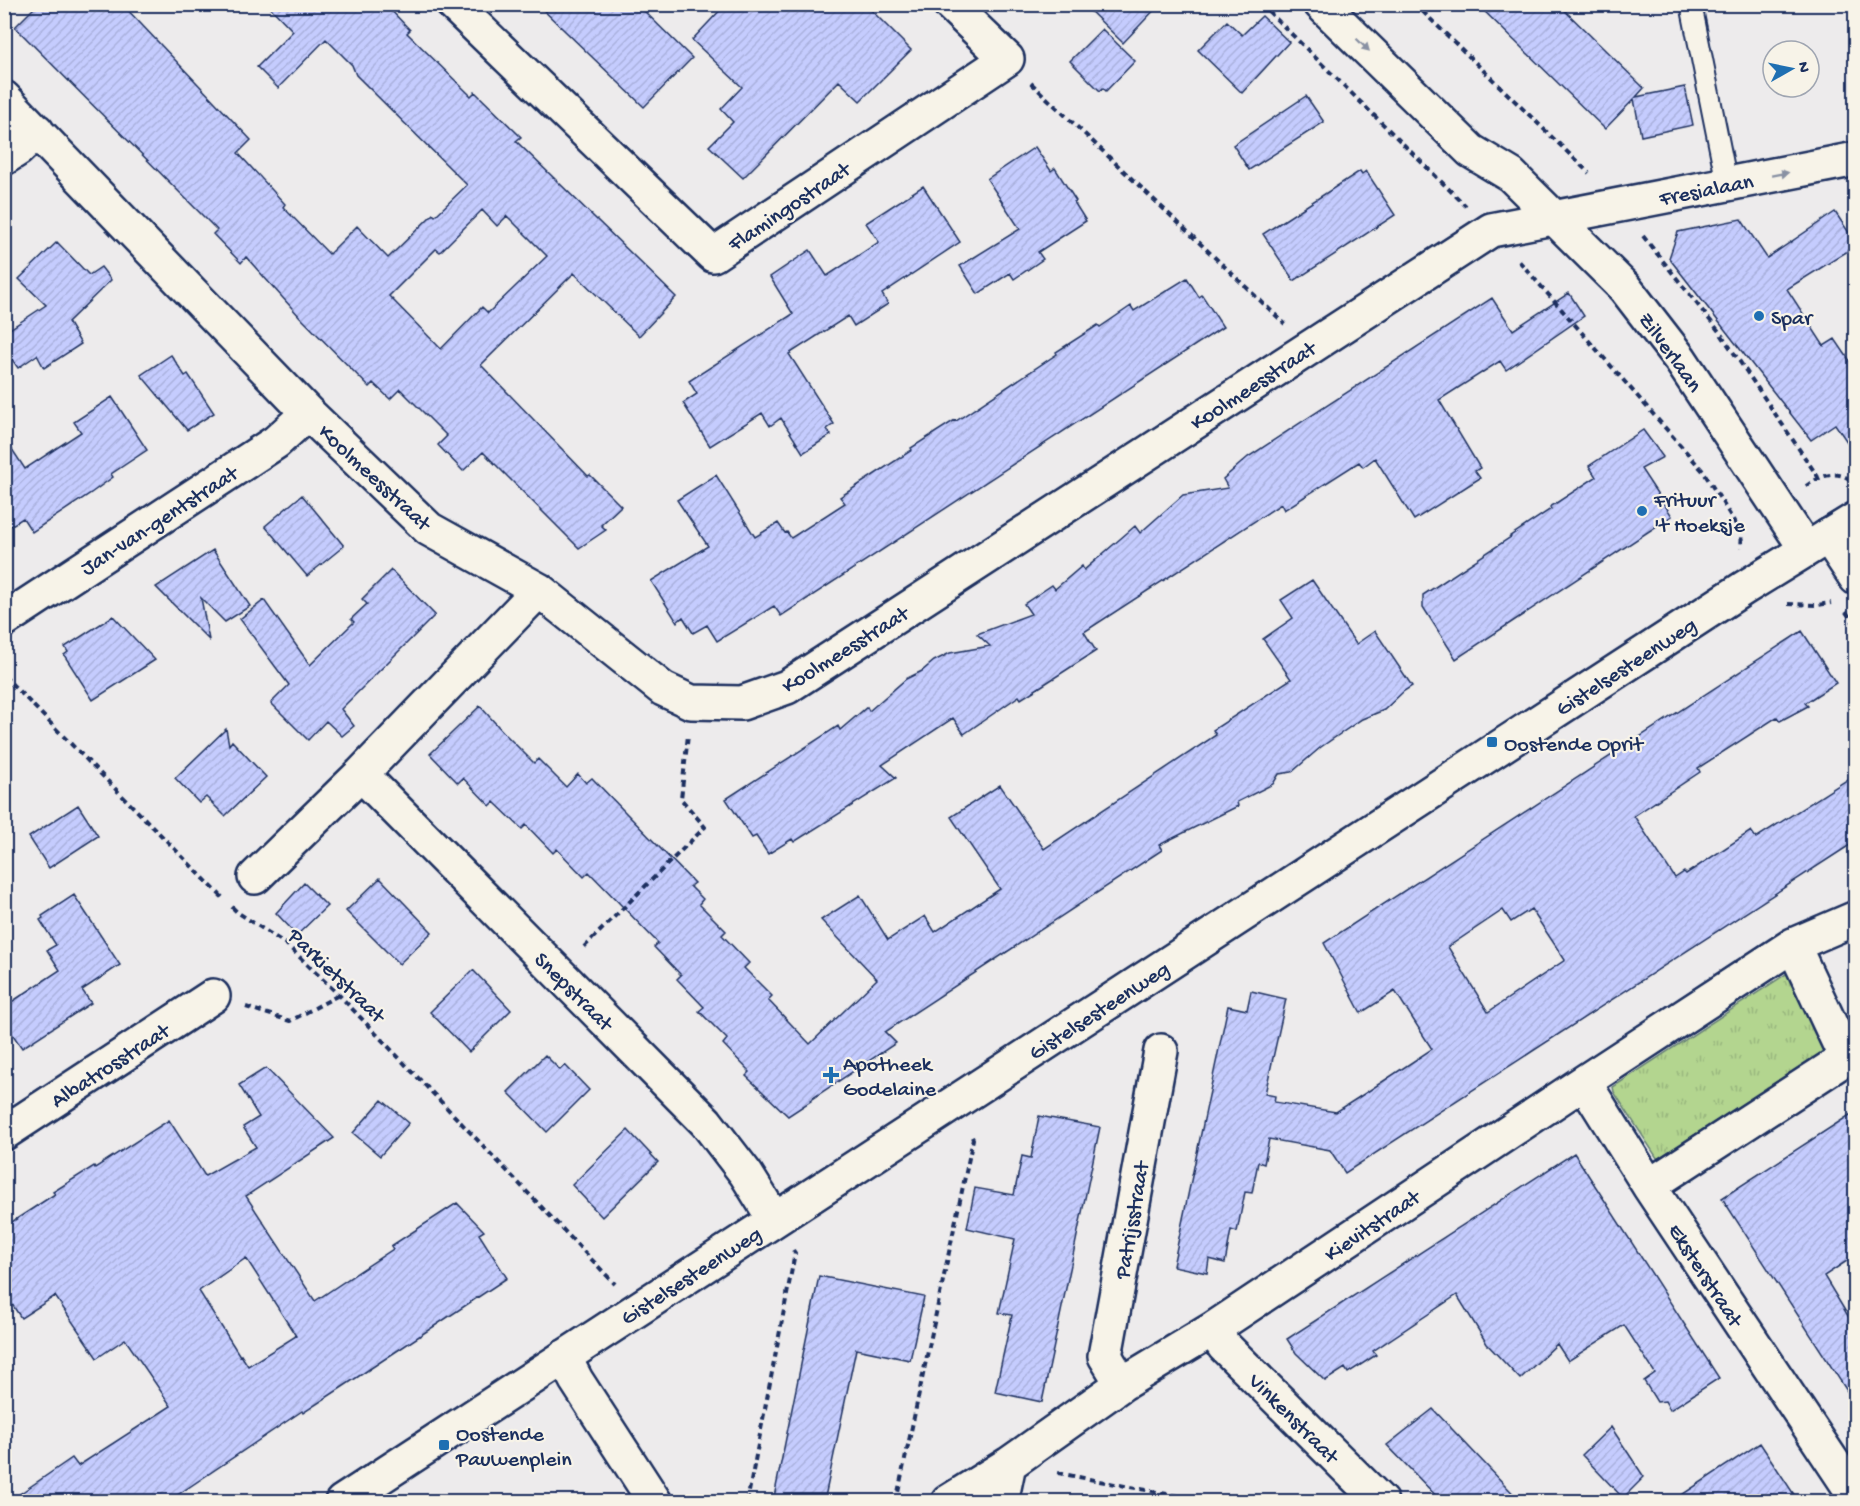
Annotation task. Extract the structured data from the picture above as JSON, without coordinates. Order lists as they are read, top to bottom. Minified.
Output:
{"streets":{"street":["Fresialaan","Flamingostraat","Zilverlaan","Koolmeesstraat","Jan-van-gentstraat","Gistelsesteenweg","Snepstraat","Albatrosstraat","Patrijsstraat","Kievitstraat","Eksterstraat","Vinkenstraat"],"path":["Parkietstraat"]},"crossings":[["Fresialaan","Zilverlaan"],["Fresialaan","Koolmeesstraat"],["Zilverlaan","Koolmeesstraat"],["Zilverlaan","Gistelsesteenweg"],["Koolmeesstraat","Jan-van-gentstraat"],["Gistelsesteenweg","Parkietstraat"],["Gistelsesteenweg","Snepstraat"],["Patrijsstraat","Kievitstraat"],["Kievitstraat","Eksterstraat"],["Kievitstraat","Vinkenstraat"]],"one_way":["Fresialaan"],"places":{"other":["Spar","Frituur 't Hoeksje"],"transit":["Oostende Oprit","Oostende Pauwenplein"],"health":["Apotheek Godelaine"]},"north":"right"}
